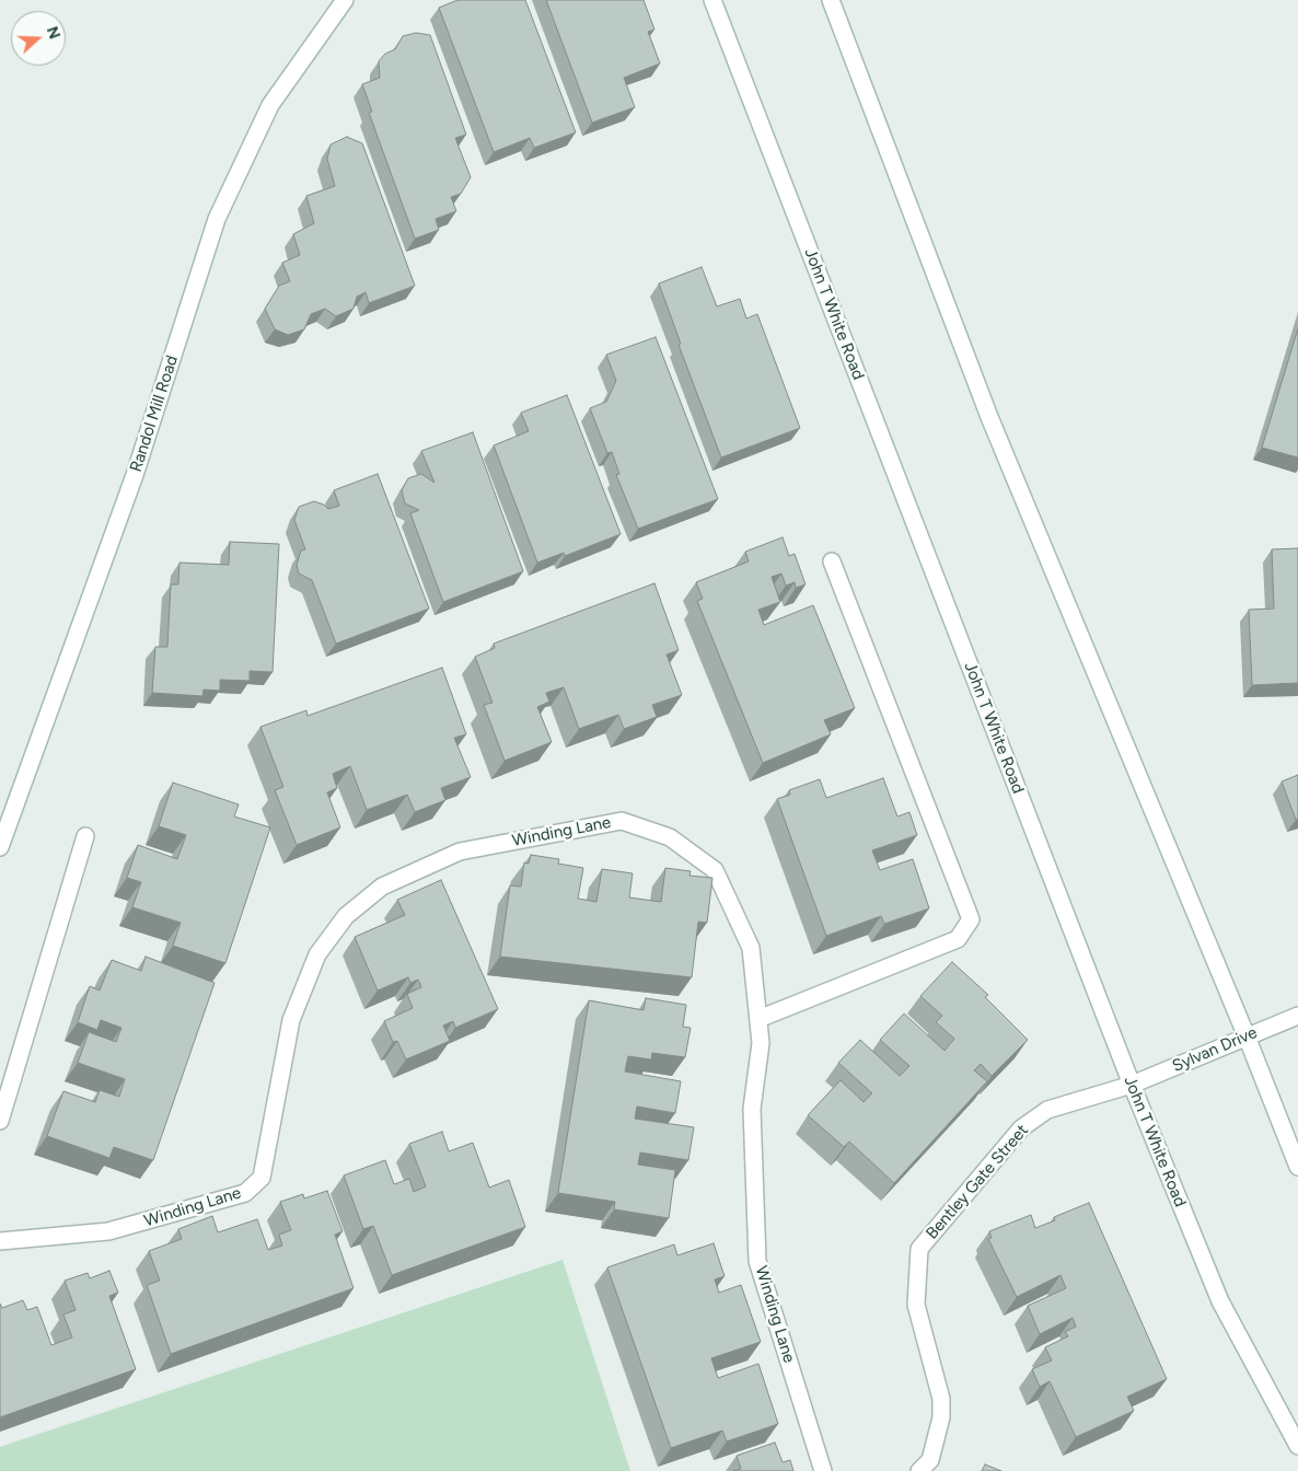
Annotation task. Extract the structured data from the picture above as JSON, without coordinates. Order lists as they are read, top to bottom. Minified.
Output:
{"streets":{"street":["John T White Road","Randol Mill Road","Winding Lane","Sylvan Drive","Bentley Gate Street"]},"crossings":[["John T White Road","Sylvan Drive"],["John T White Road","Bentley Gate Street"],["Sylvan Drive","Bentley Gate Street"]],"north":"right"}
